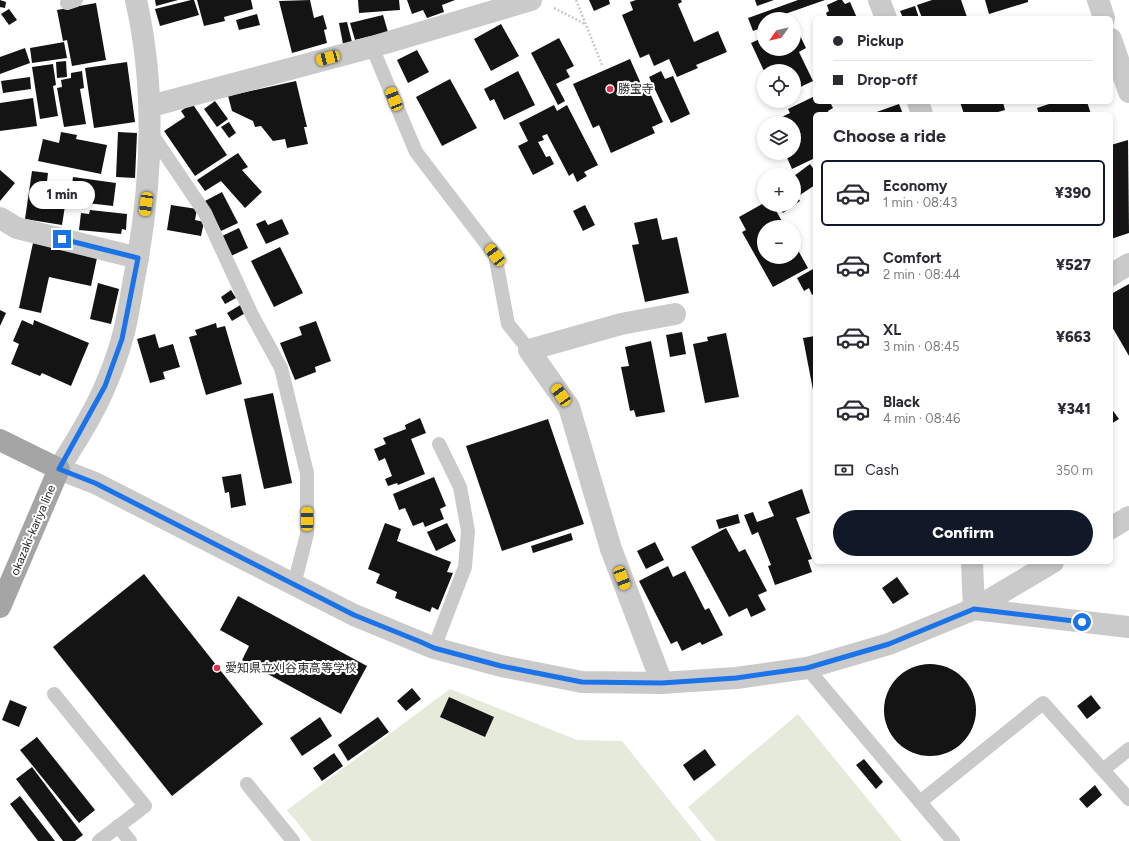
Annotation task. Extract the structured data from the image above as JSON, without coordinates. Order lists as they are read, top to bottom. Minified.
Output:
{"streets":{"main road":["okazaki-kariya line"]},"places":["勝宝寺","愛知県立刈谷東高等学校"],"north":"bottom left","page":{"map_buttons":["+","−"],"banner":["Pickup","Drop-off"],"heading":"Choose a ride","list":[{"name":"Economy","note":"1 min · 08:43","value":"¥390"},{"name":"Comfort","note":"2 min · 08:44","value":"¥527"},{"name":"XL","note":"3 min · 08:45","value":"¥663"},{"name":"Black","note":"4 min · 08:46","value":"¥341"}],"bubble":"1 min","pay":["Cash","350 m"],"buttons":"Confirm"}}
